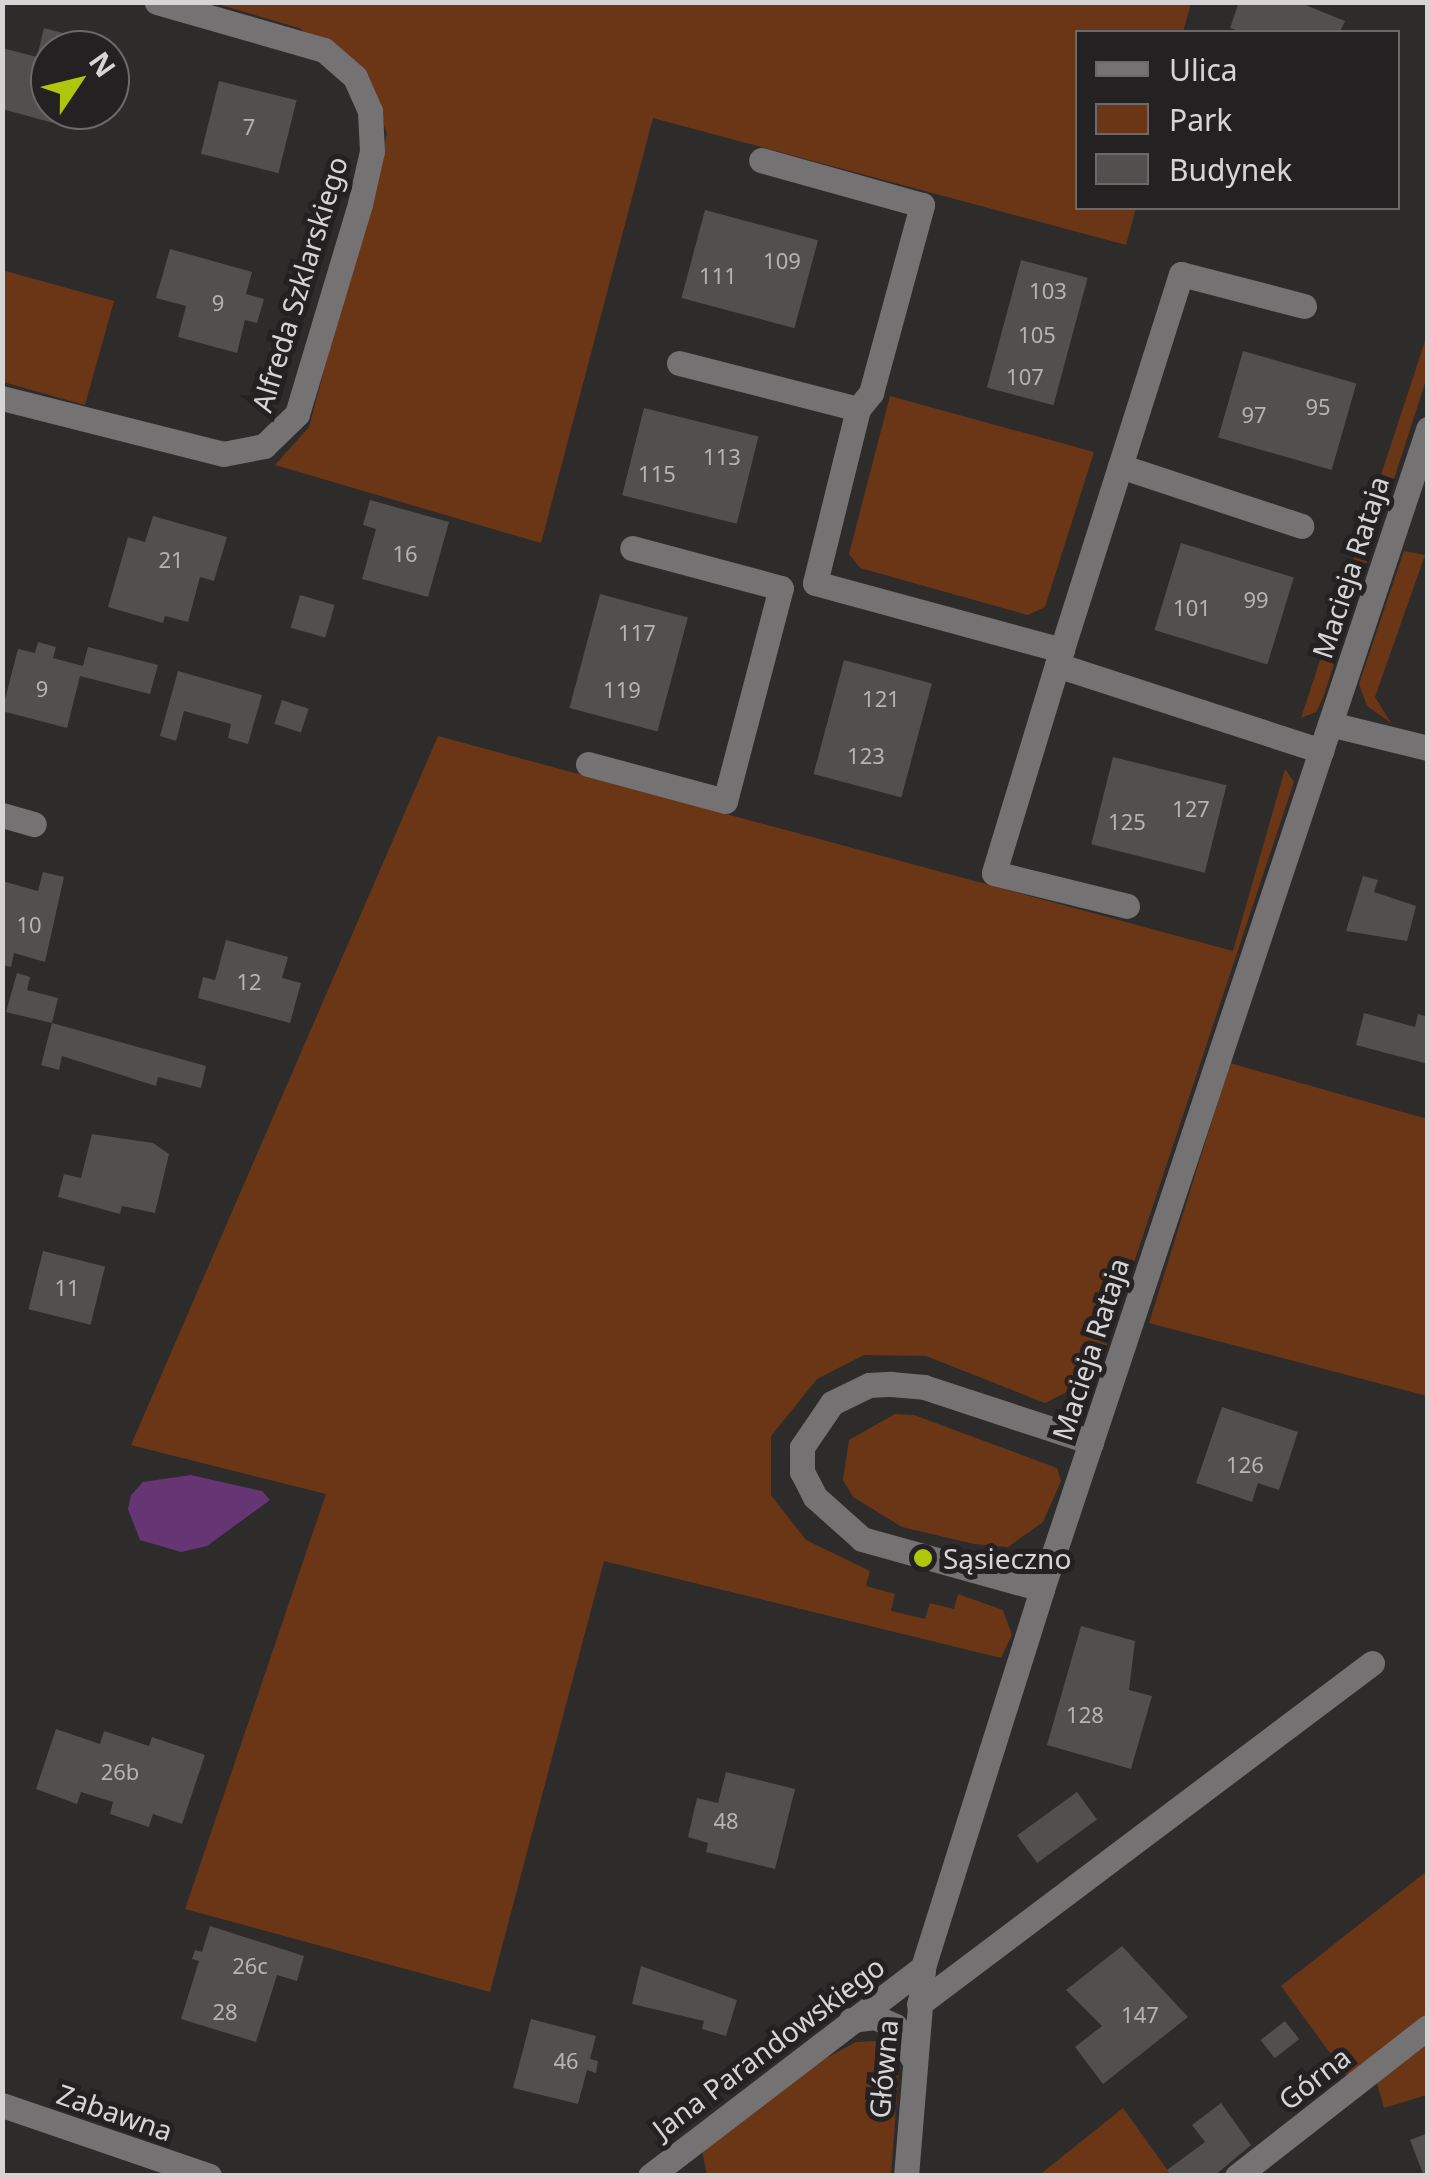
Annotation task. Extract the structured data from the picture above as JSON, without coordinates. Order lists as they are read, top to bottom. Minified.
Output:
{"streets":{"street":["Alfreda Szklarskiego","Macieja Rataja","Jana Parandowskiego","Główna","Górna","Zabawna"]},"crossings":[["Macieja Rataja","Jana Parandowskiego"],["Macieja Rataja","Główna"],["Jana Parandowskiego","Główna"]],"places":["Sąsieczno"],"house_numbers":["7","109","111","103","9","105","107","95","97","113","115","16","21","99","101","117","9","119","121","123","127","125","10","12","11","126","128","26b","48","26c","28","147","46"],"legend":["Ulica","Park","Budynek"],"north":"top right"}
